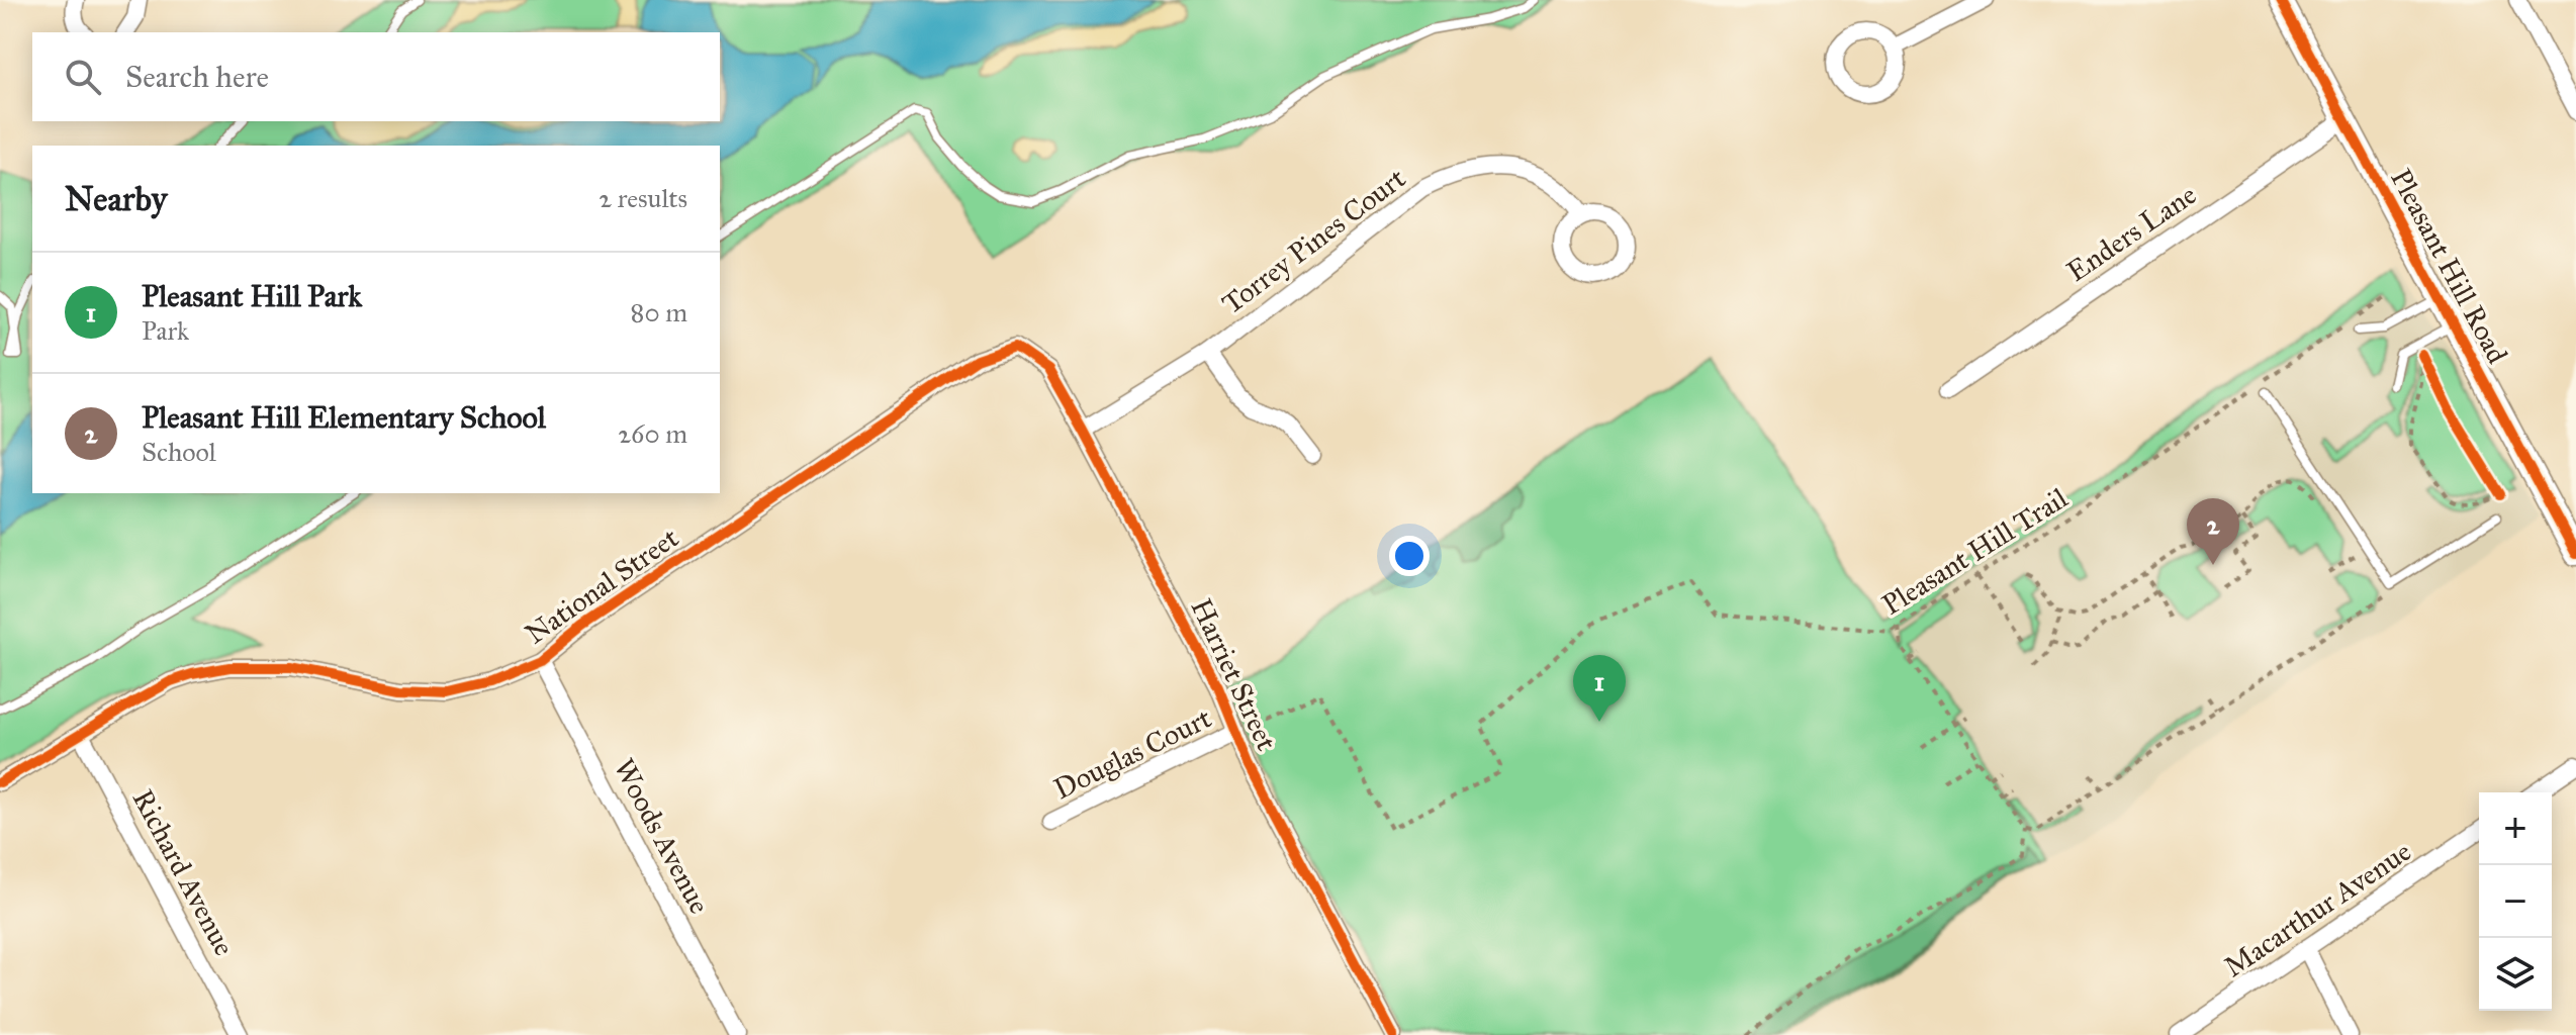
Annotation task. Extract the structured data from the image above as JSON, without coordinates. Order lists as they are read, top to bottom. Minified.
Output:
{"streets":{"street":["Enders Lane","Torrey Pines Court","Pleasant Hill Road","National Street","Harriet Street","Douglas Court","Woods Avenue","Richard Avenue","Macarthur Avenue"],"path":["Pleasant Hill Trail"]},"crossings":[["Enders Lane","Pleasant Hill Road"],["Torrey Pines Court","Harriet Street"],["National Street","Harriet Street"],["National Street","Woods Avenue"],["National Street","Richard Avenue"],["Harriet Street","Douglas Court"]],"page":{"search":"Search here","heading":["Nearby","2 results"],"list":[{"mark":"1","name":"Pleasant Hill Park","note":"Park","value":"80 m"},{"mark":"2","name":"Pleasant Hill Elementary School","note":"School","value":"260 m"}],"pins":["2","1"],"map_buttons":["+","−"]}}
